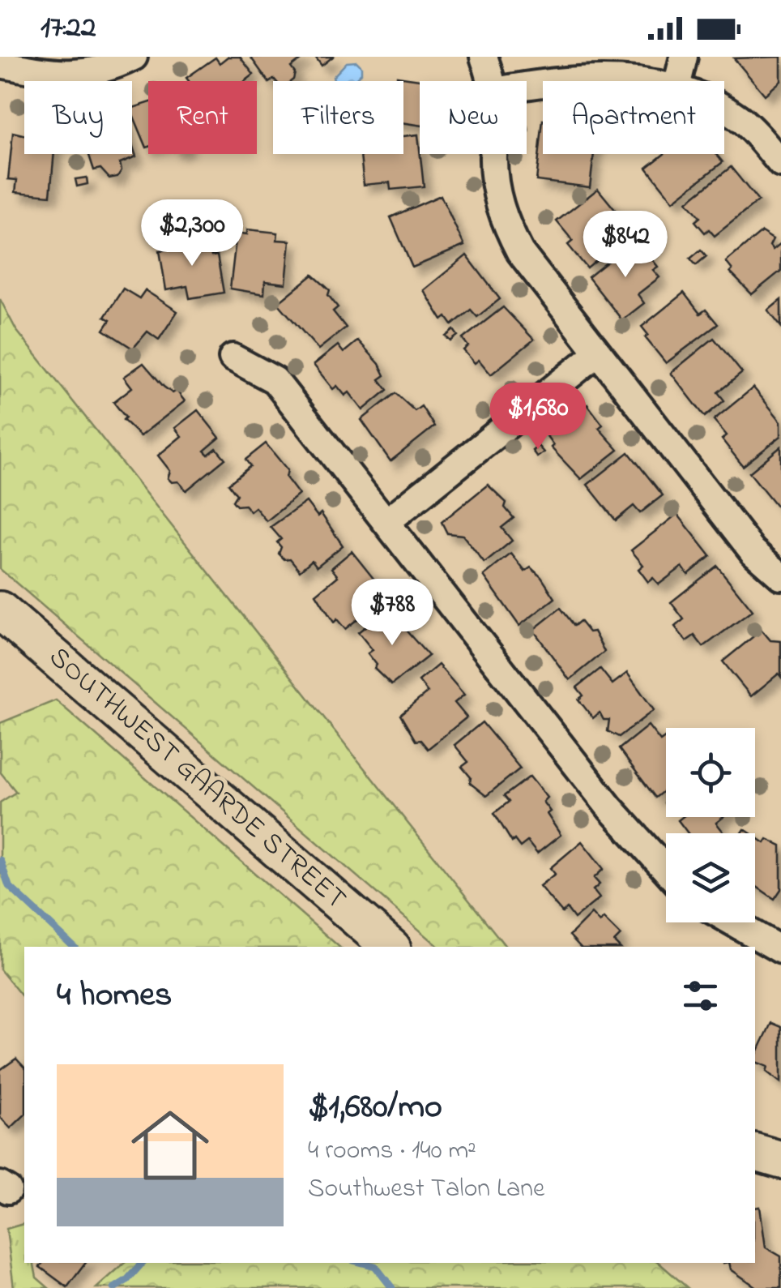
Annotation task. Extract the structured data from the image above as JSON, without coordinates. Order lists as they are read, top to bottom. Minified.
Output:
{"streets":{"main road":["SOUTHWEST GAARDE STREET"]},"page":{"status":"17:22","chip":["Buy","Rent","Filters","New","Apartment"],"price":["$2,300","$842","$1,680","$788"],"heading":"4 homes","list":[{"name":"$1,680/mo","note":"4 rooms · 140 m² · Southwest Talon Lane"}]}}
